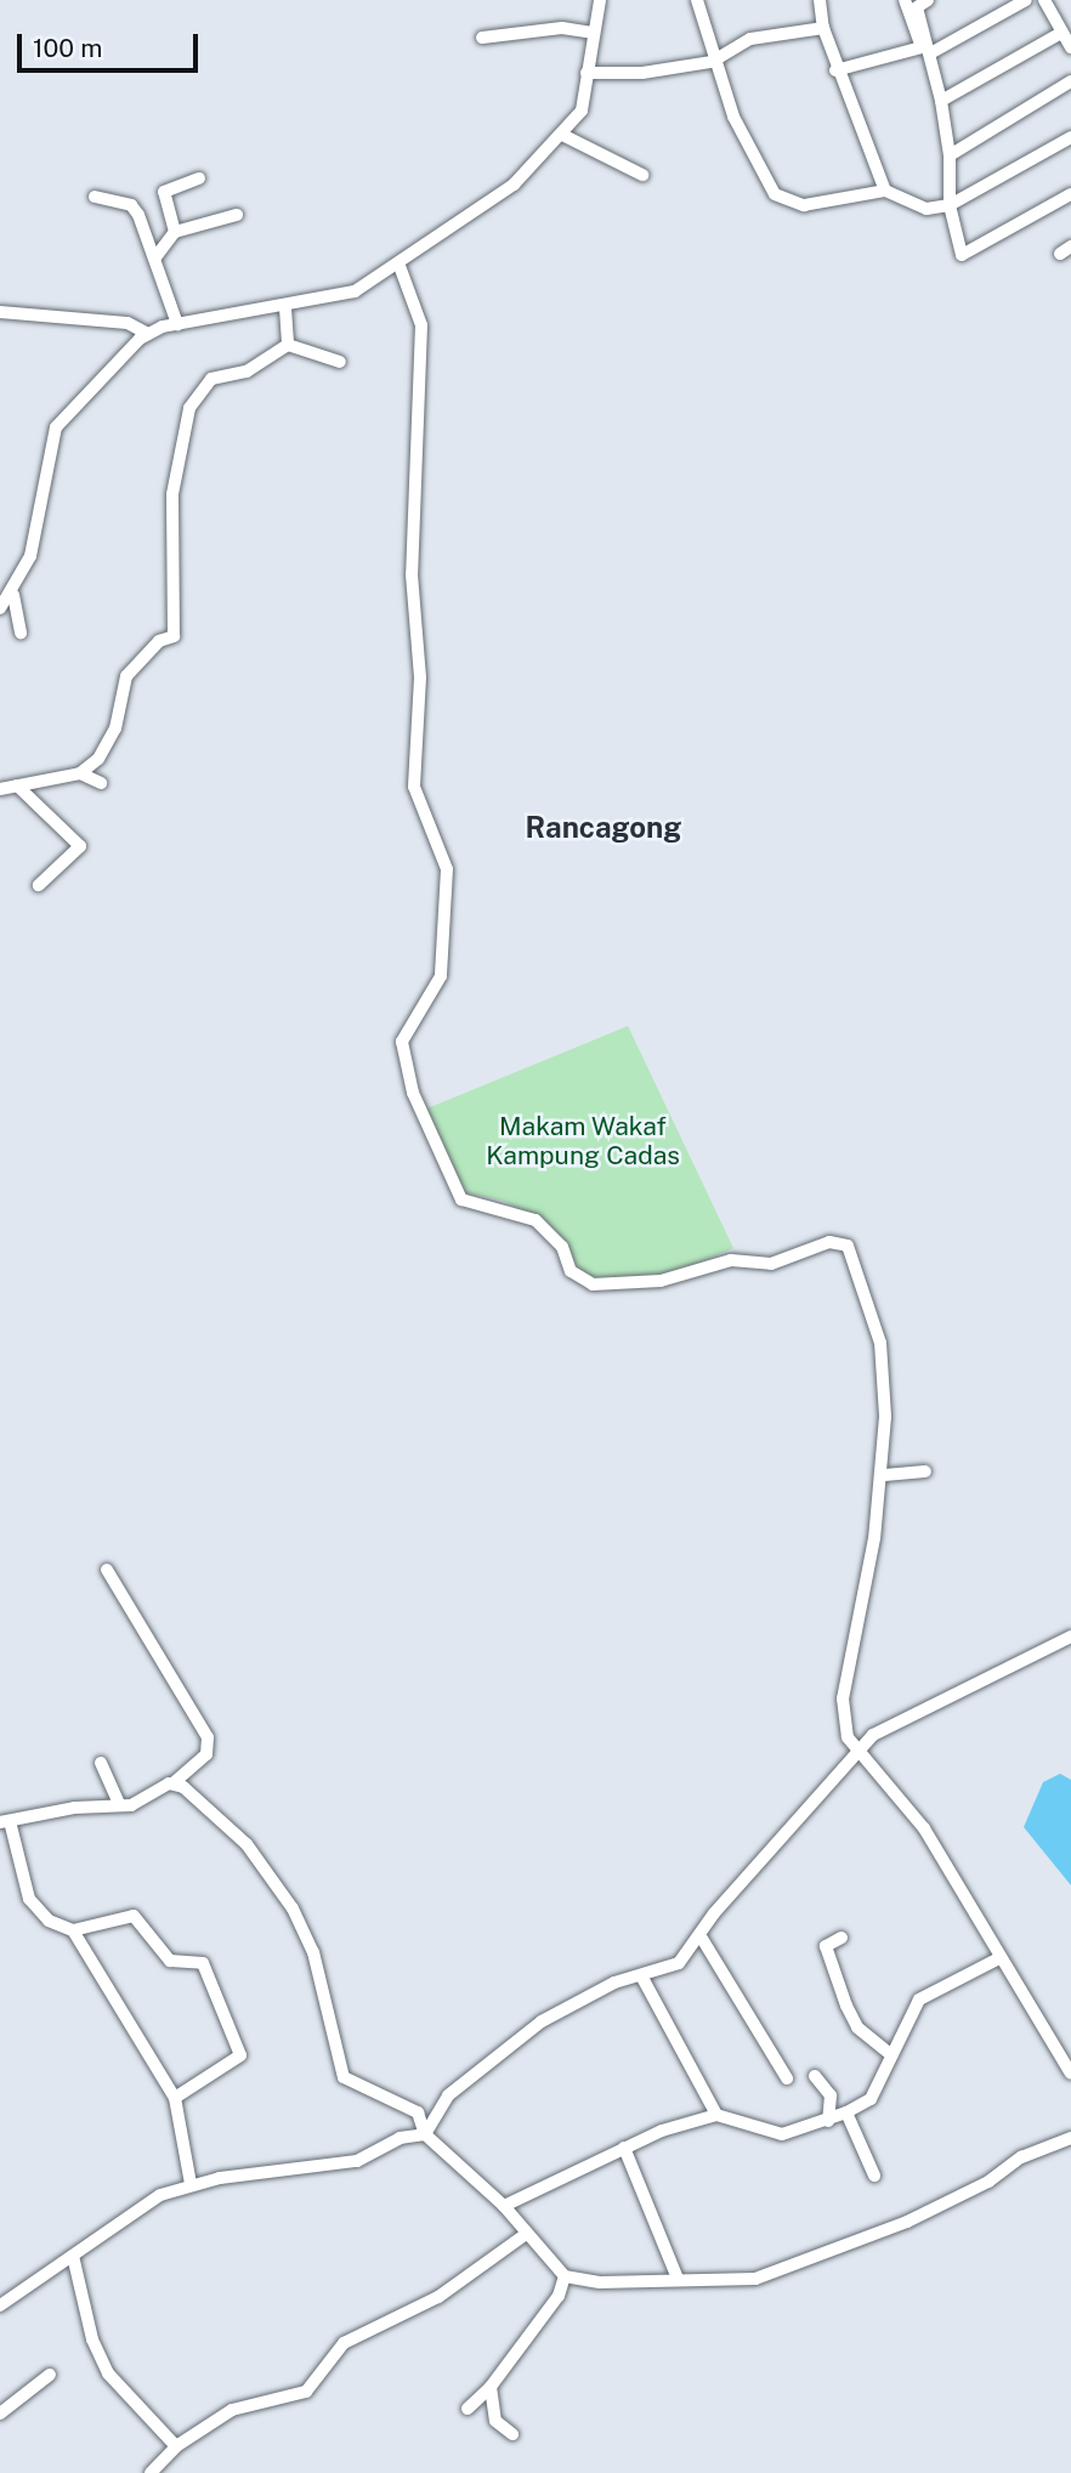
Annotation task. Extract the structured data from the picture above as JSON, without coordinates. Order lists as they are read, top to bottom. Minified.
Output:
{"districts":["Rancagong"],"parks":["Makam Wakaf Kampung Cadas"],"scale_bar":"100 m"}
